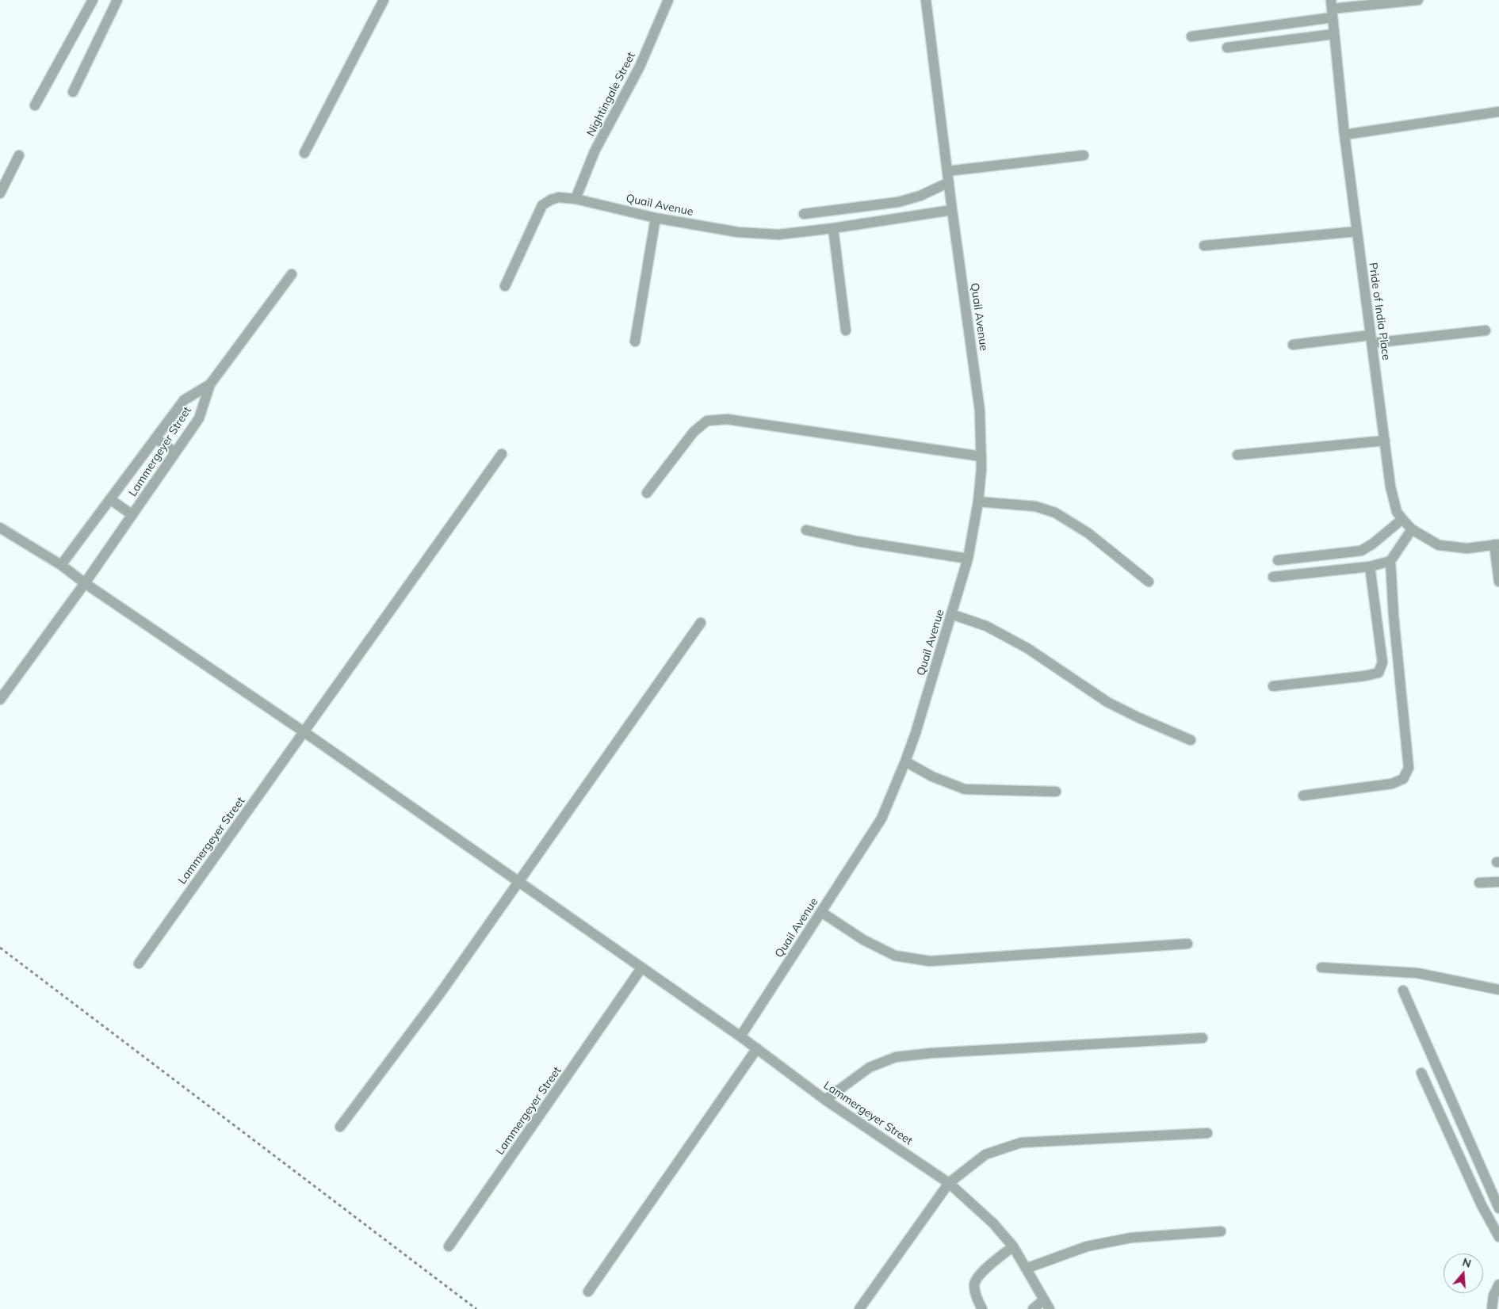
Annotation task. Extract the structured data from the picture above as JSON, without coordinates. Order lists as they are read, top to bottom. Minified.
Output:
{"streets":{"street":["Nightingale Street","Quail Avenue","Pride of India Place","Lammergeyer Street"]},"crossings":[["Nightingale Street","Quail Avenue"],["Quail Avenue","Lammergeyer Street"]],"north":"top"}
